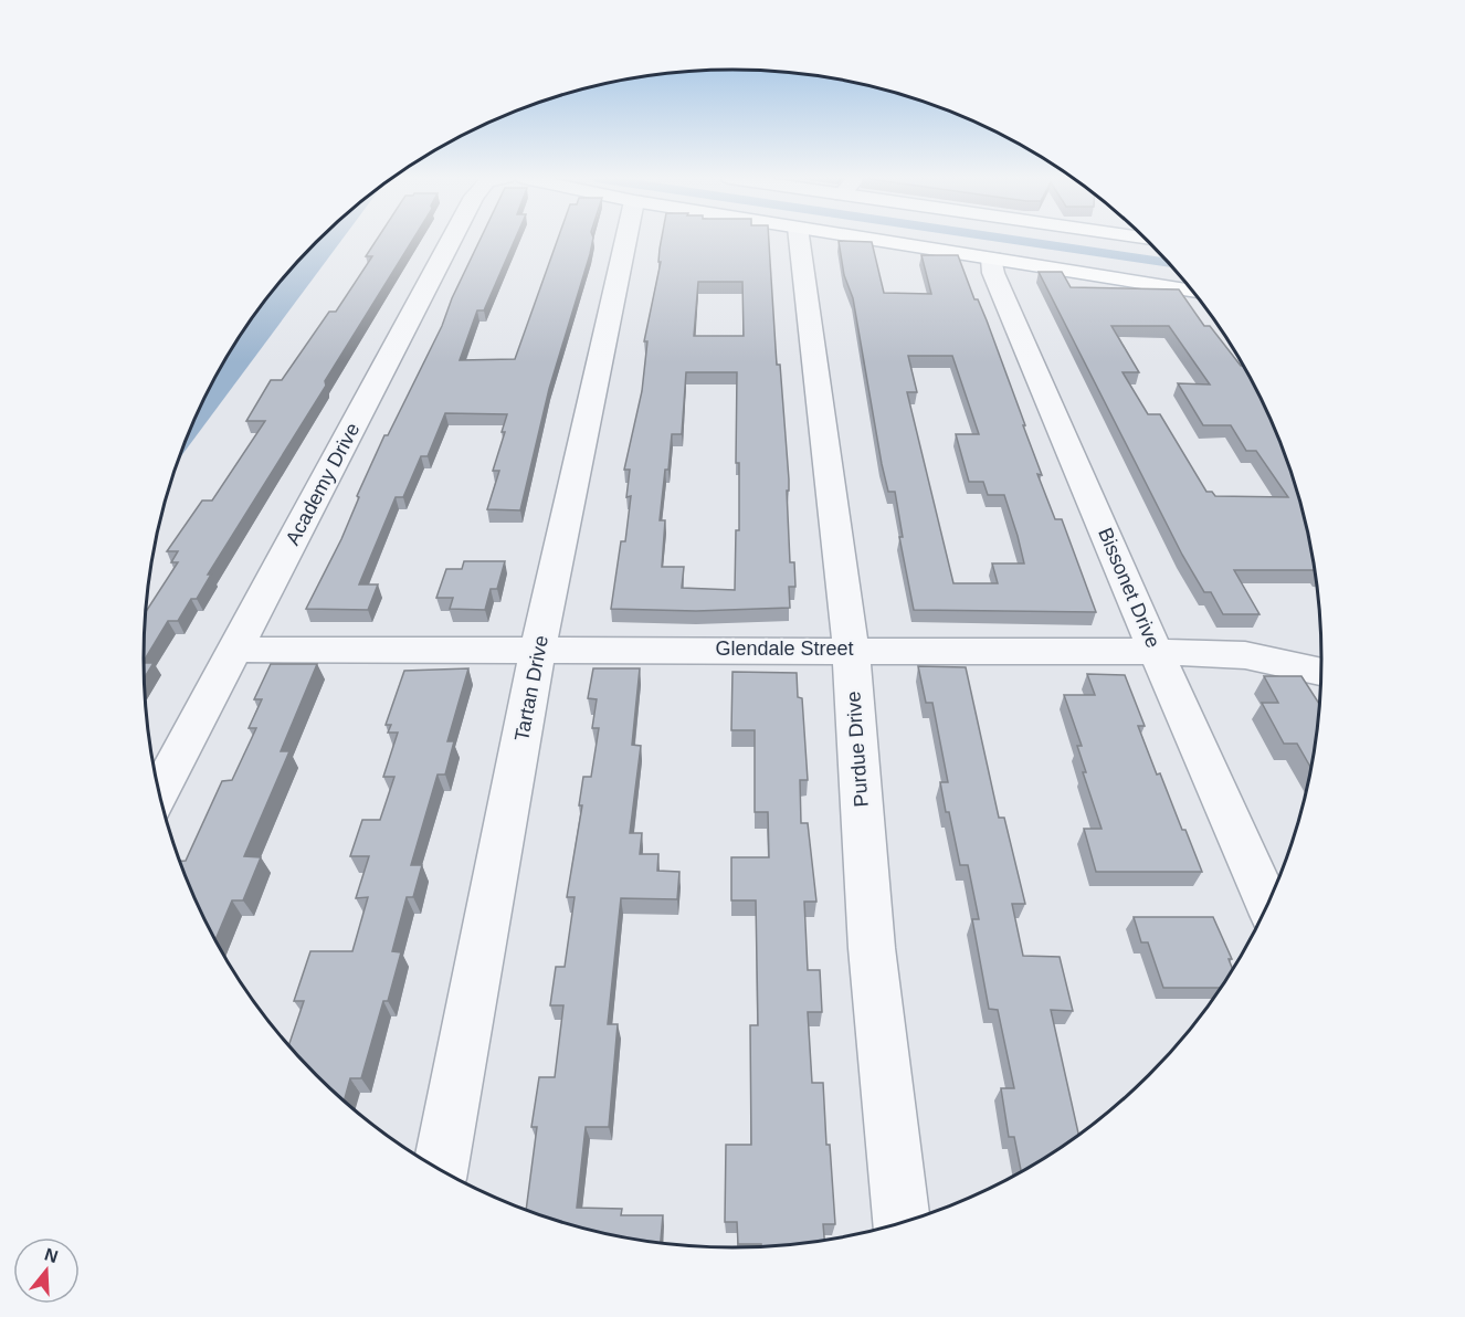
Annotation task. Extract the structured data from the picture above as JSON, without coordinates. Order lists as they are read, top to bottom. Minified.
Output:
{"streets":{"street":["Academy Drive","Bissonet Drive","Glendale Street","Tartan Drive","Purdue Drive"]},"crossings":[["Academy Drive","Glendale Street"],["Bissonet Drive","Glendale Street"],["Glendale Street","Tartan Drive"],["Glendale Street","Purdue Drive"]],"north":"top"}
